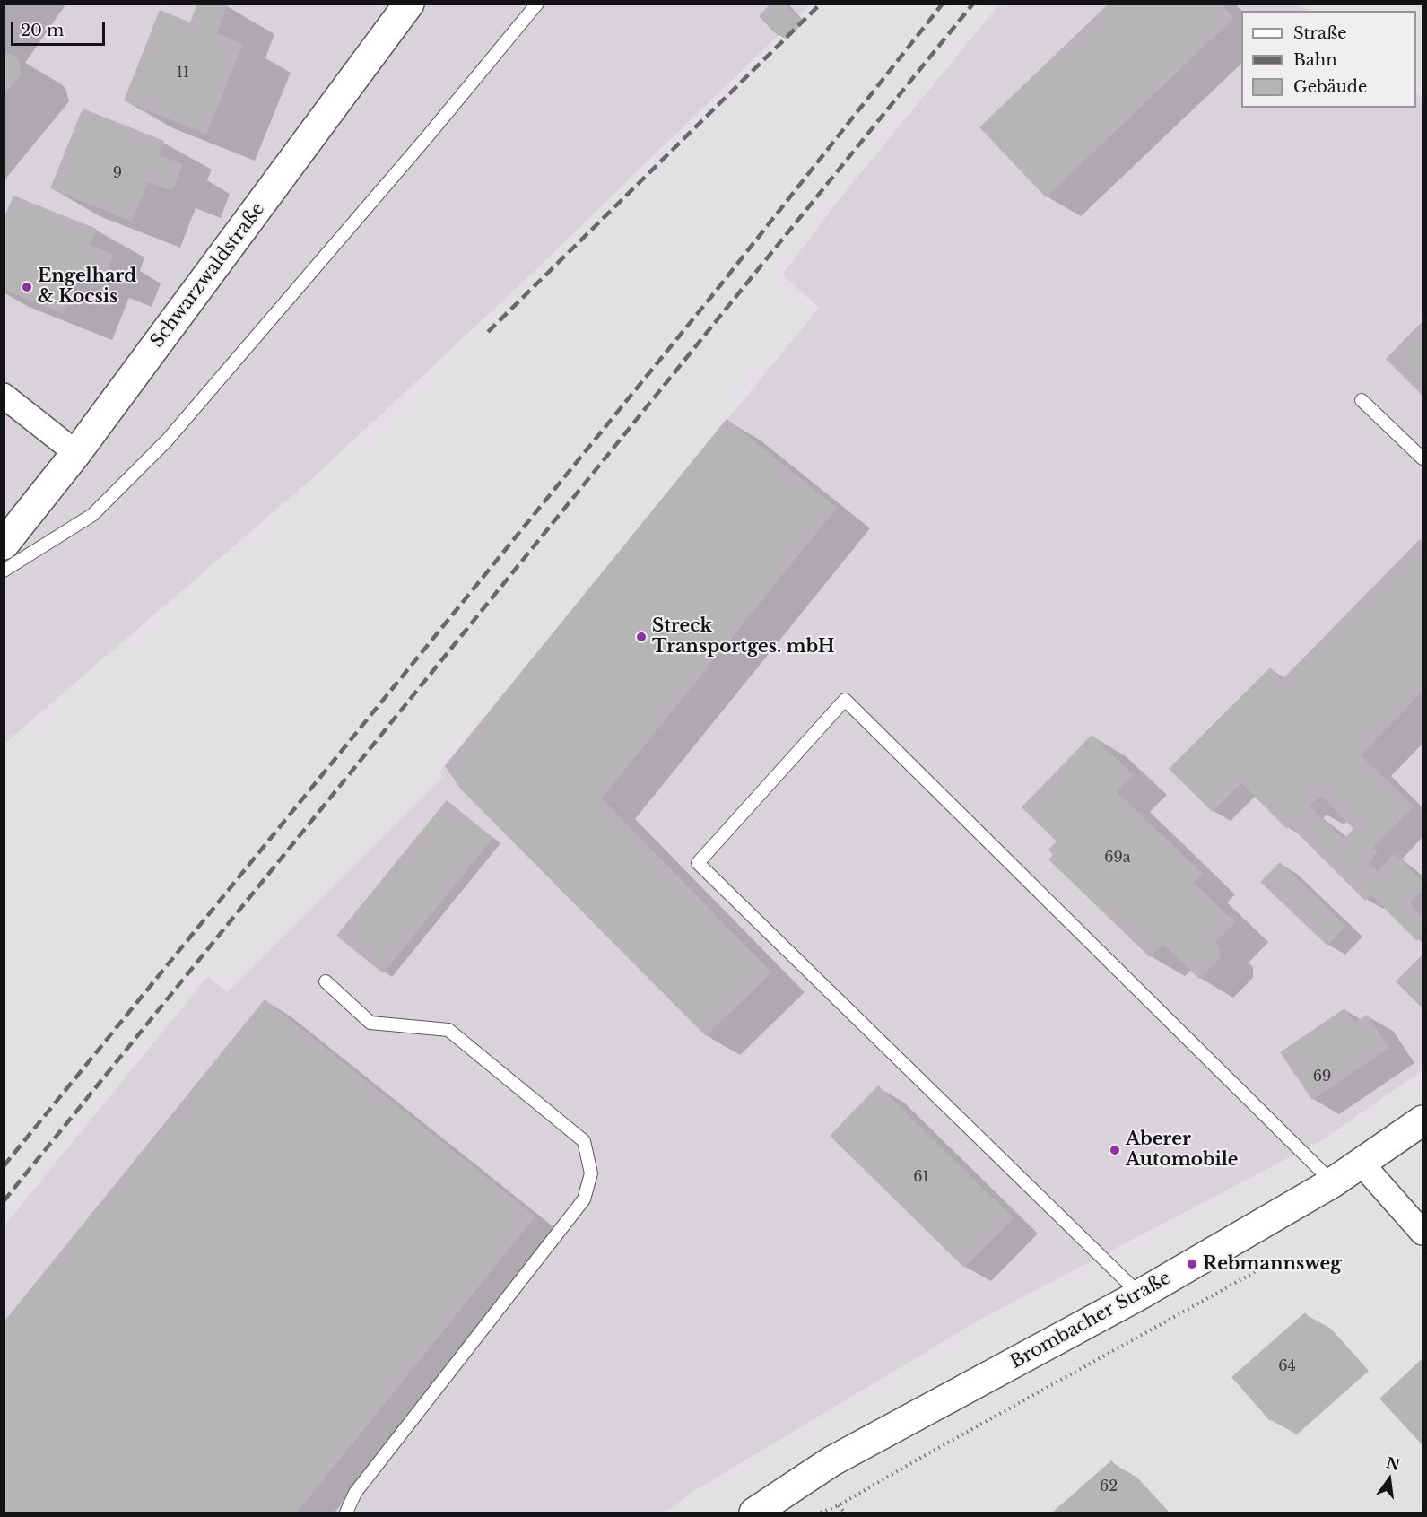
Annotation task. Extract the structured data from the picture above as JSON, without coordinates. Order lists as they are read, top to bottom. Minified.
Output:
{"streets":{"main road":["Schwarzwaldstraße","Brombacher Straße"]},"places":["Engelhard & Kocsis","Streck Transportges. mbH","Aberer Automobile","Rebmannsweg"],"house_numbers":["11","9","69a","69","61","64","62"],"legend":["Straße","Bahn","Gebäude"],"scale_bar":"20 m","north":"top"}
